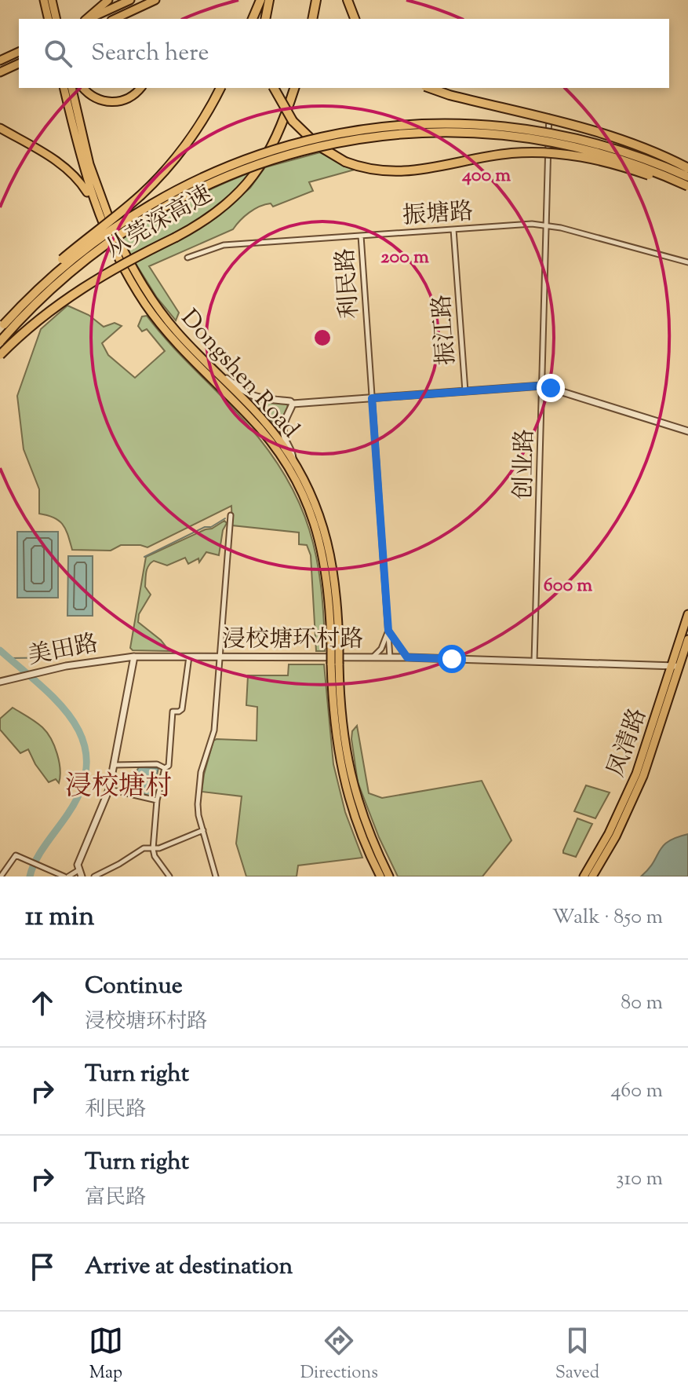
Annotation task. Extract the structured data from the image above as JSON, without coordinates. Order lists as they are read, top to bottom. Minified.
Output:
{"streets":{"highway":["从莞深高速"],"main road":["Dongshen Road","凤清路"],"street":["振塘路","利民路","振江路","创业路","浸校塘环村路","美田路"]},"crossings":[["振塘路","利民路"],["振塘路","振江路"],["振塘路","创业路"],["利民路","浸校塘环村路"],["创业路","浸校塘环村路"],["浸校塘环村路","美田路"],["浸校塘环村路","凤清路"]],"districts":["浸校塘村"],"page":{"search":"Search here","heading":["11 min","Walk · 850 m"],"list":[["Continue","浸校塘环村路","80 m"],["Turn right","利民路","460 m"],["Turn right","富民路","310 m"],"Arrive at destination"],"nav":["Map","Directions","Saved"]},"rings":["400 m","200 m","600 m"]}
